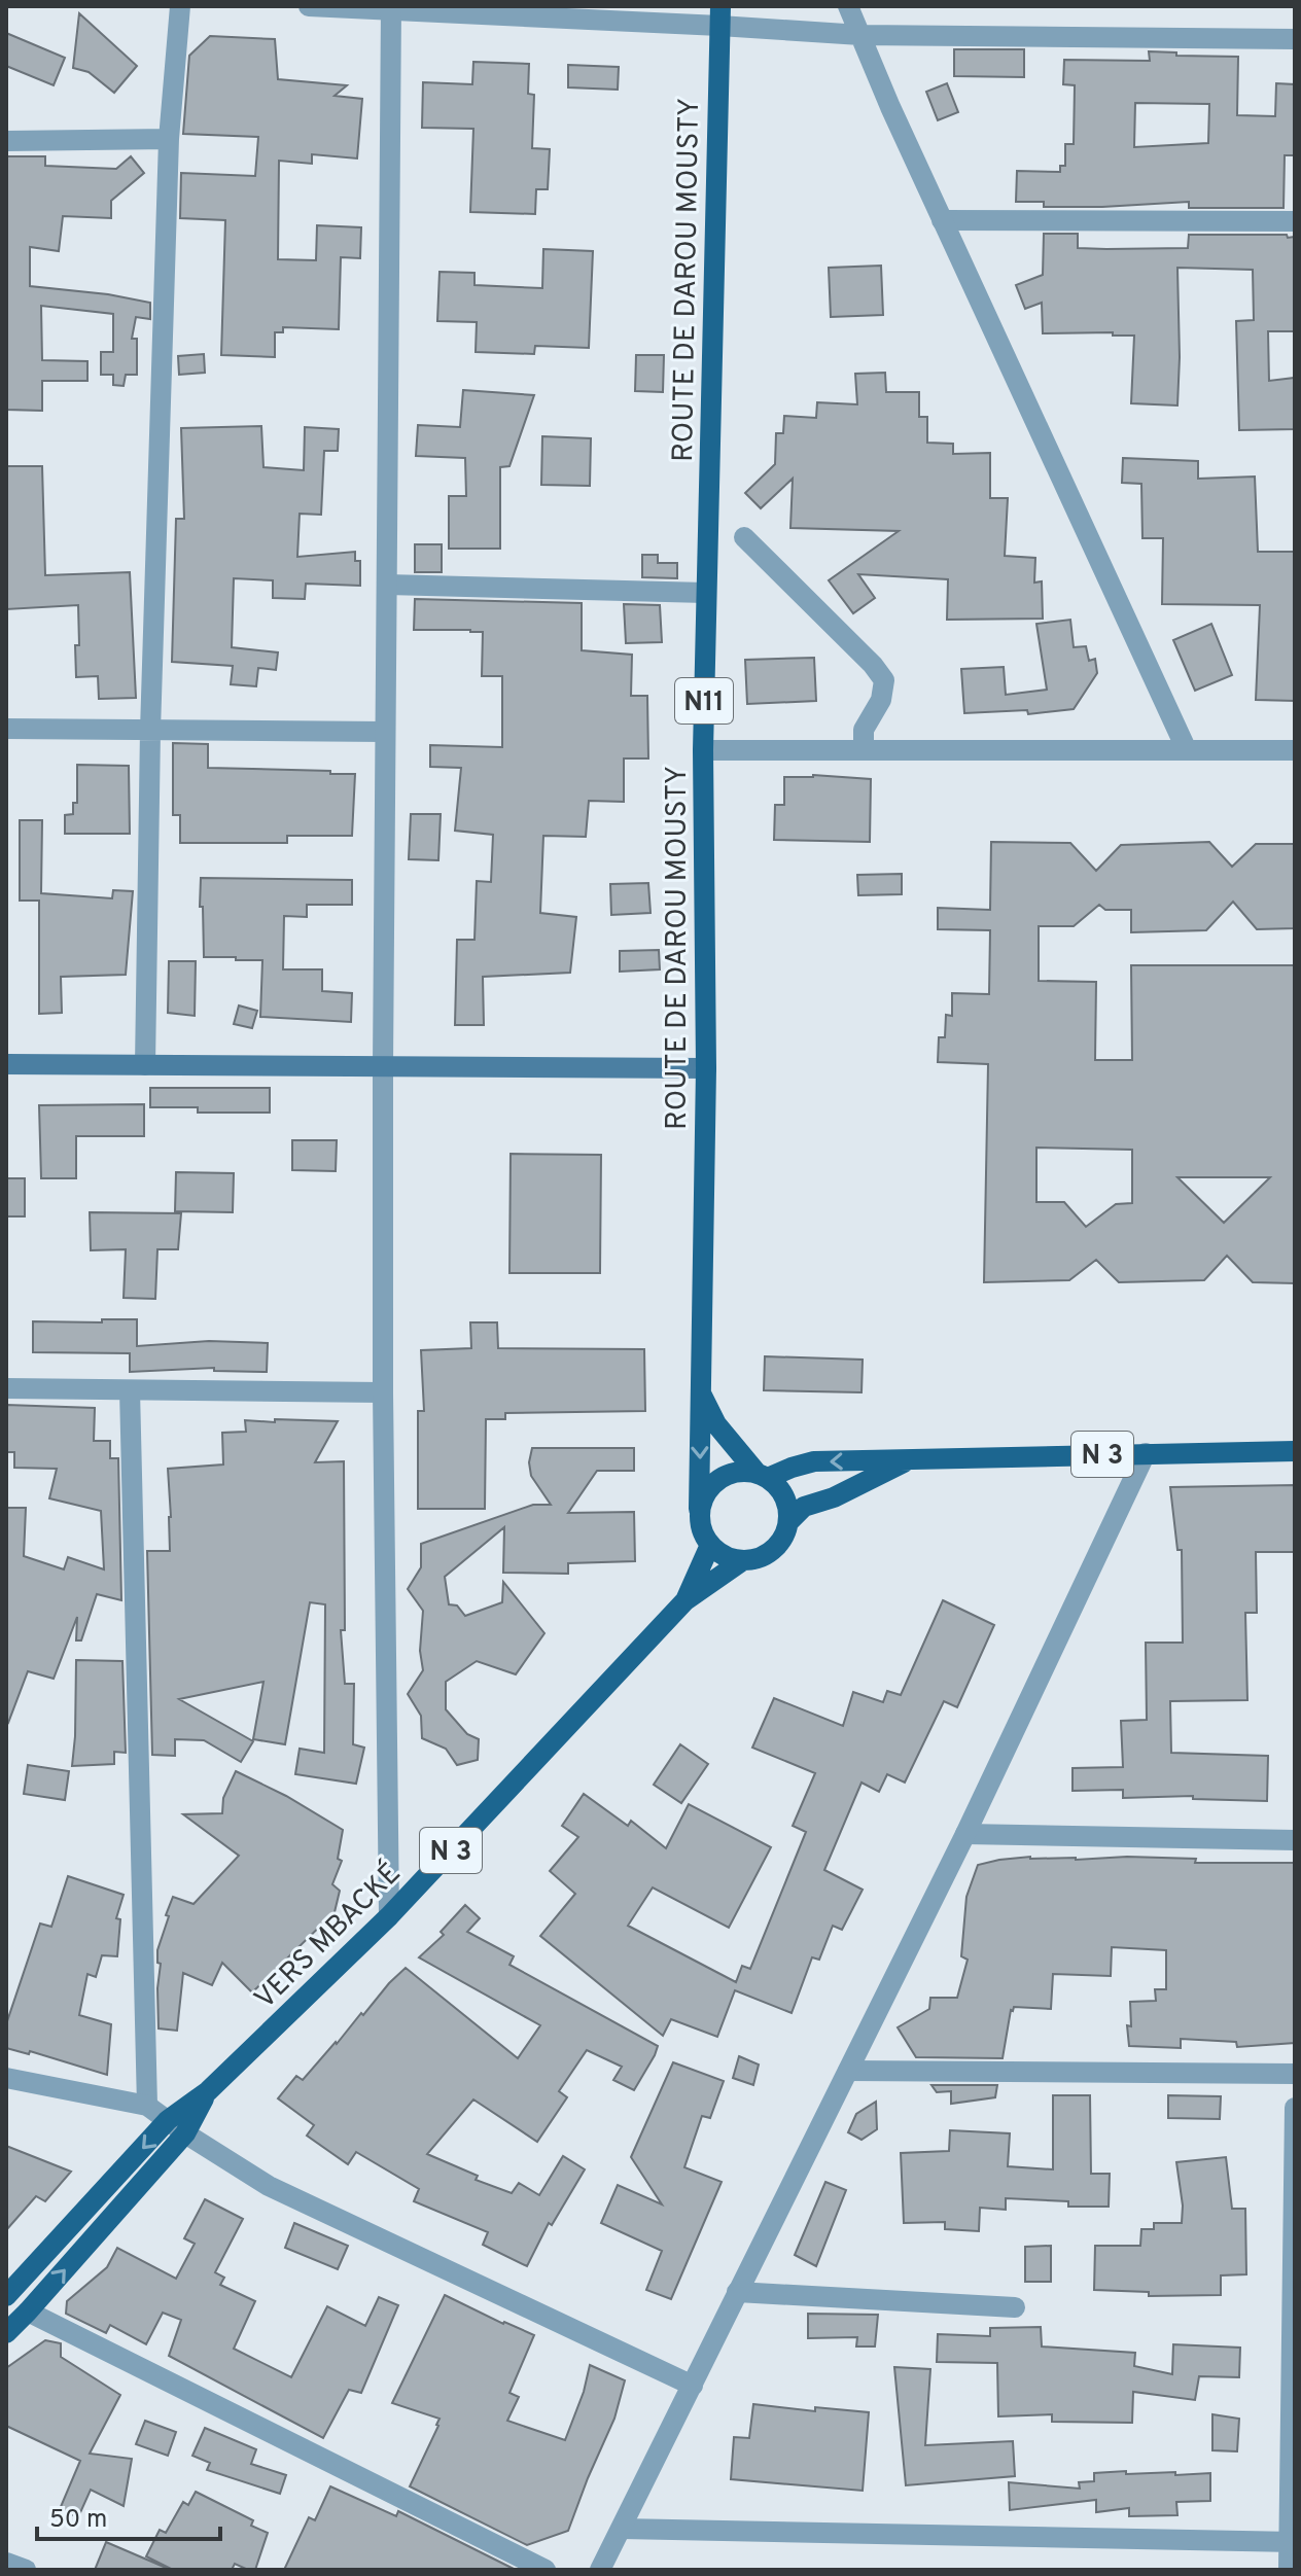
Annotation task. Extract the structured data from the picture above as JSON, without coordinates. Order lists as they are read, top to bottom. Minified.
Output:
{"streets":{"main road":["ROUTE DE DAROU MOUSTY","N11","N 3","VERS MBACKÉ"]},"crossings":[["ROUTE DE DAROU MOUSTY","N 3"],["ROUTE DE DAROU MOUSTY","VERS MBACKÉ"],["N 3","VERS MBACKÉ"]],"scale_bar":"50 m"}
